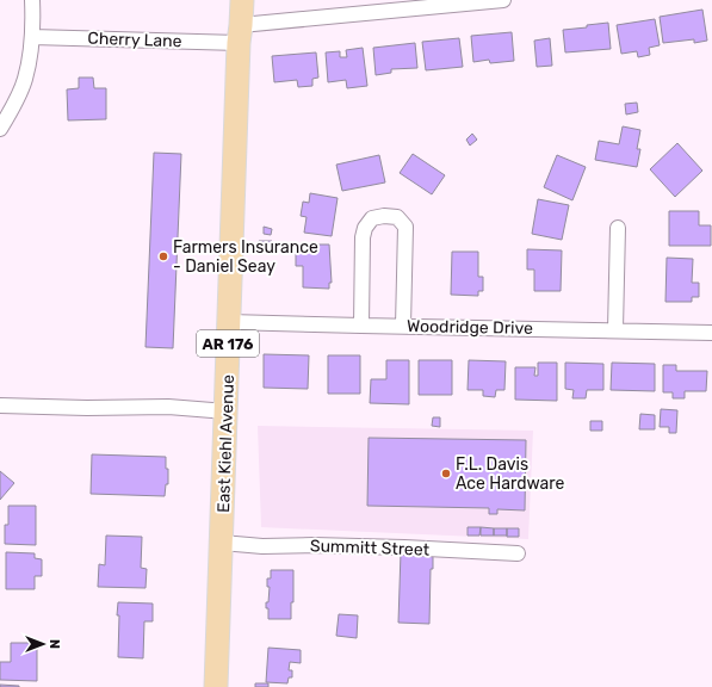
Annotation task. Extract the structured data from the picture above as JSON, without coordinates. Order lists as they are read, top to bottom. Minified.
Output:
{"streets":{"main road":["AR 176","East Kiehl Avenue"],"street":["Cherry Lane","Woodridge Drive","Summitt Street"]},"crossings":[["Cherry Lane","East Kiehl Avenue"],["Woodridge Drive","East Kiehl Avenue"],["East Kiehl Avenue","Summitt Street"]],"places":["Farmers Insurance - Daniel Seay","F.L. Davis Ace Hardware"],"north":"right"}
